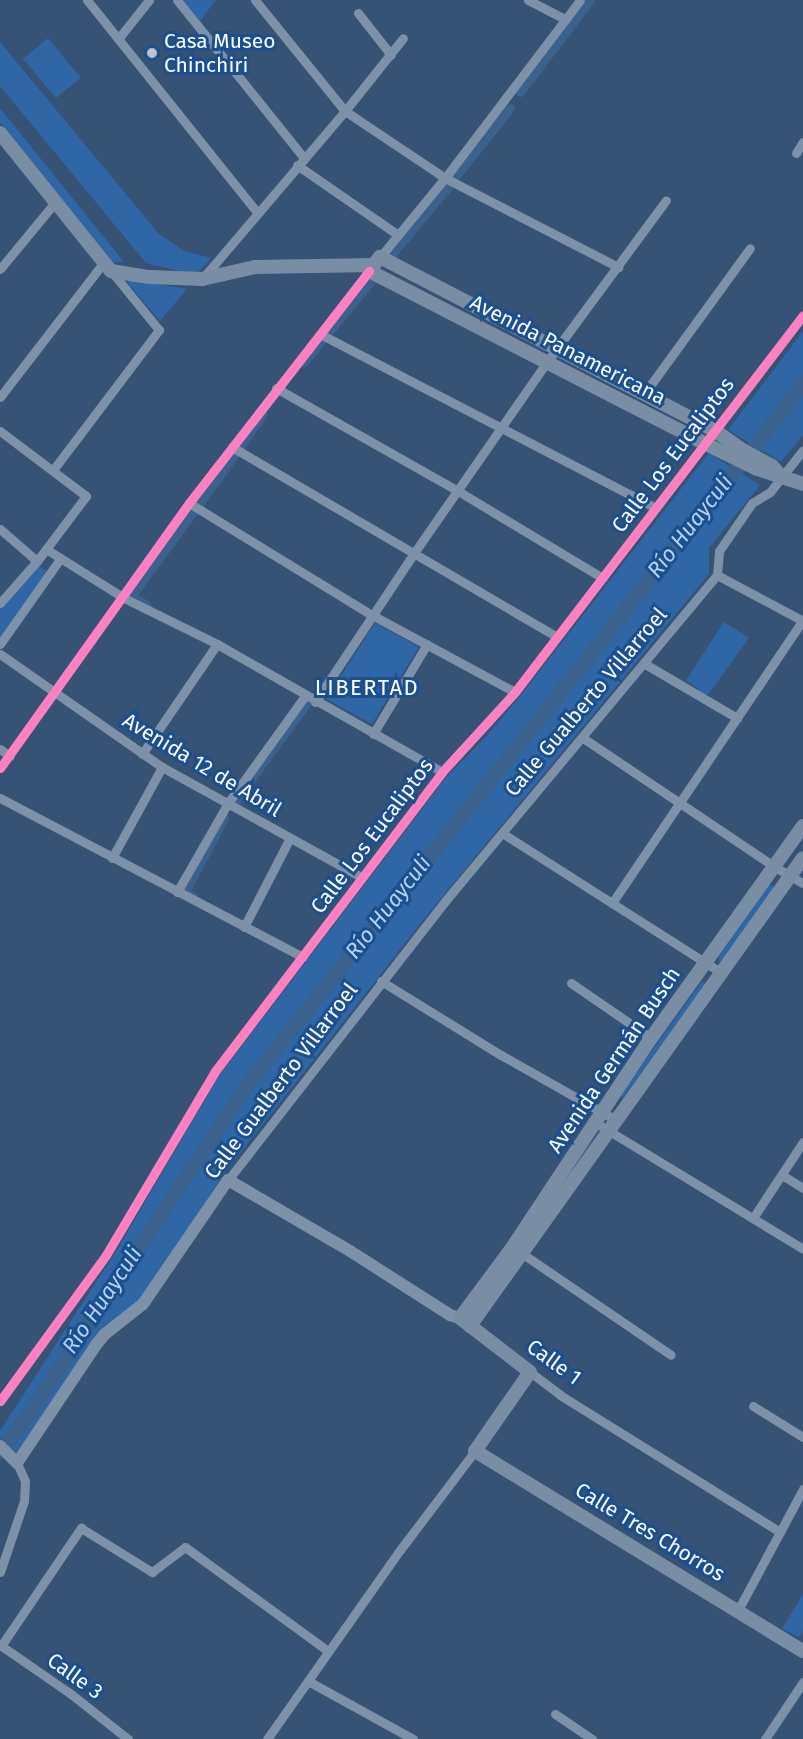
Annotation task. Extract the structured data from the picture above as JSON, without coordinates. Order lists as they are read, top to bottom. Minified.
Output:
{"streets":{"main road":["Avenida Panamericana","Avenida Germán Busch","Calle 1","Calle Tres Chorros"],"street":["Calle Los Eucaliptos","Calle Gualberto Villarroel","Avenida 12 de Abril","Calle 3"]},"crossings":[["Avenida Panamericana","Calle Los Eucaliptos"],["Calle Los Eucaliptos","Avenida 12 de Abril"],["Calle Gualberto Villarroel","Calle 1"],["Avenida Germán Busch","Calle 1"]],"districts":["LIBERTAD"],"water":["Río Huayculi"],"places":["Casa Museo Chinchiri"]}
